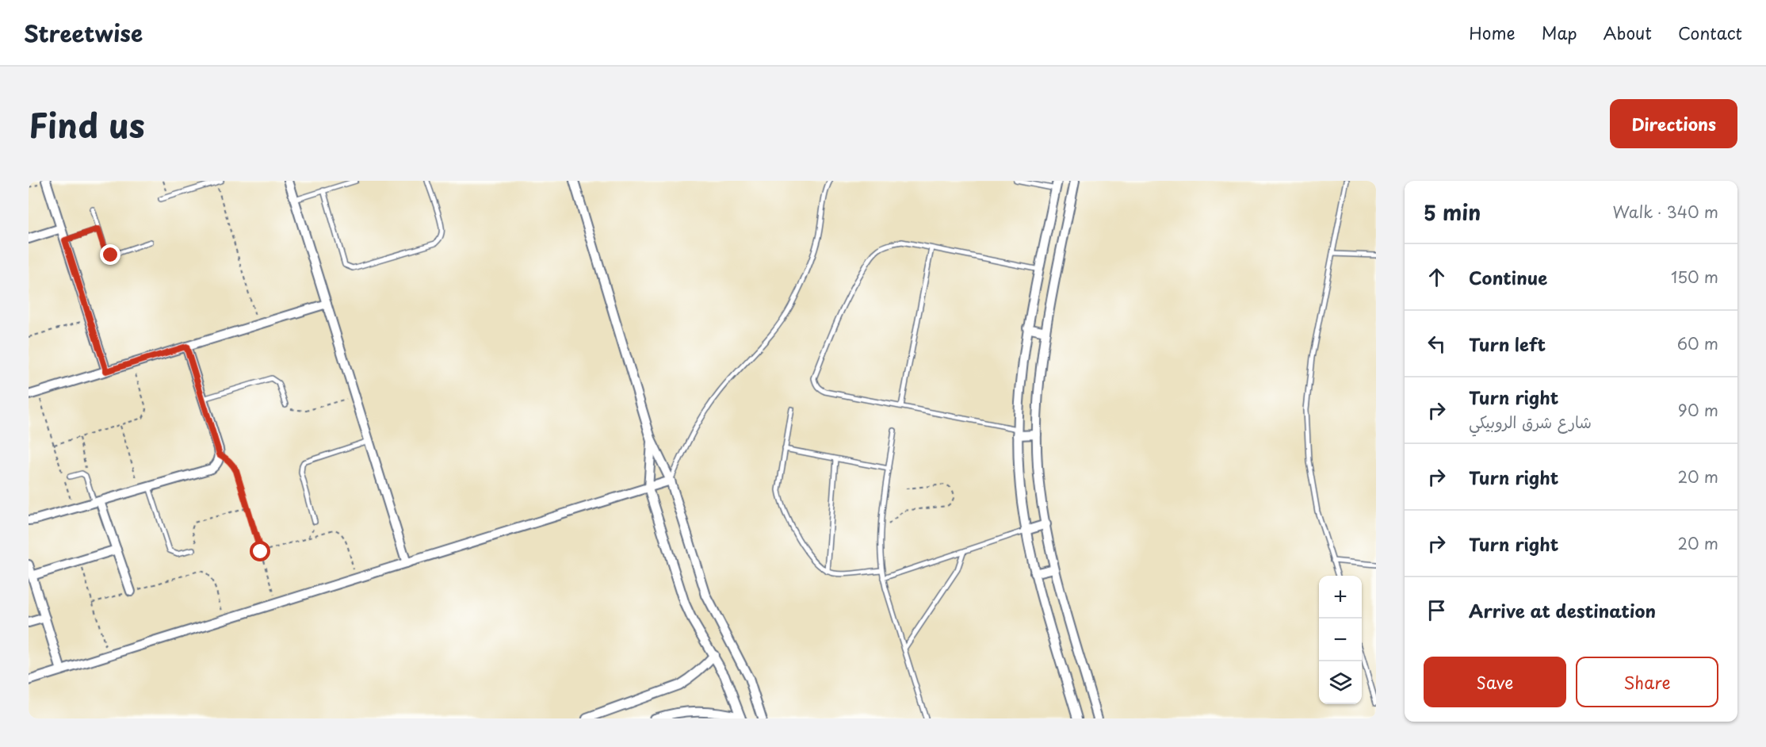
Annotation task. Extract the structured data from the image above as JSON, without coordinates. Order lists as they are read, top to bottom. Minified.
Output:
{"page":{"header":"Streetwise","nav":["Home","Map","About","Contact"],"title":"Find us","buttons":["Directions",["Save","Share"]],"heading":["5 min","Walk · 340 m"],"list":[["Continue","150 m"],["Turn left","60 m"],["Turn right","شارع شرق الروبيكي","90 m"],["Turn right","20 m"],["Turn right","20 m"],"Arrive at destination"],"map_buttons":["+","−"]}}
